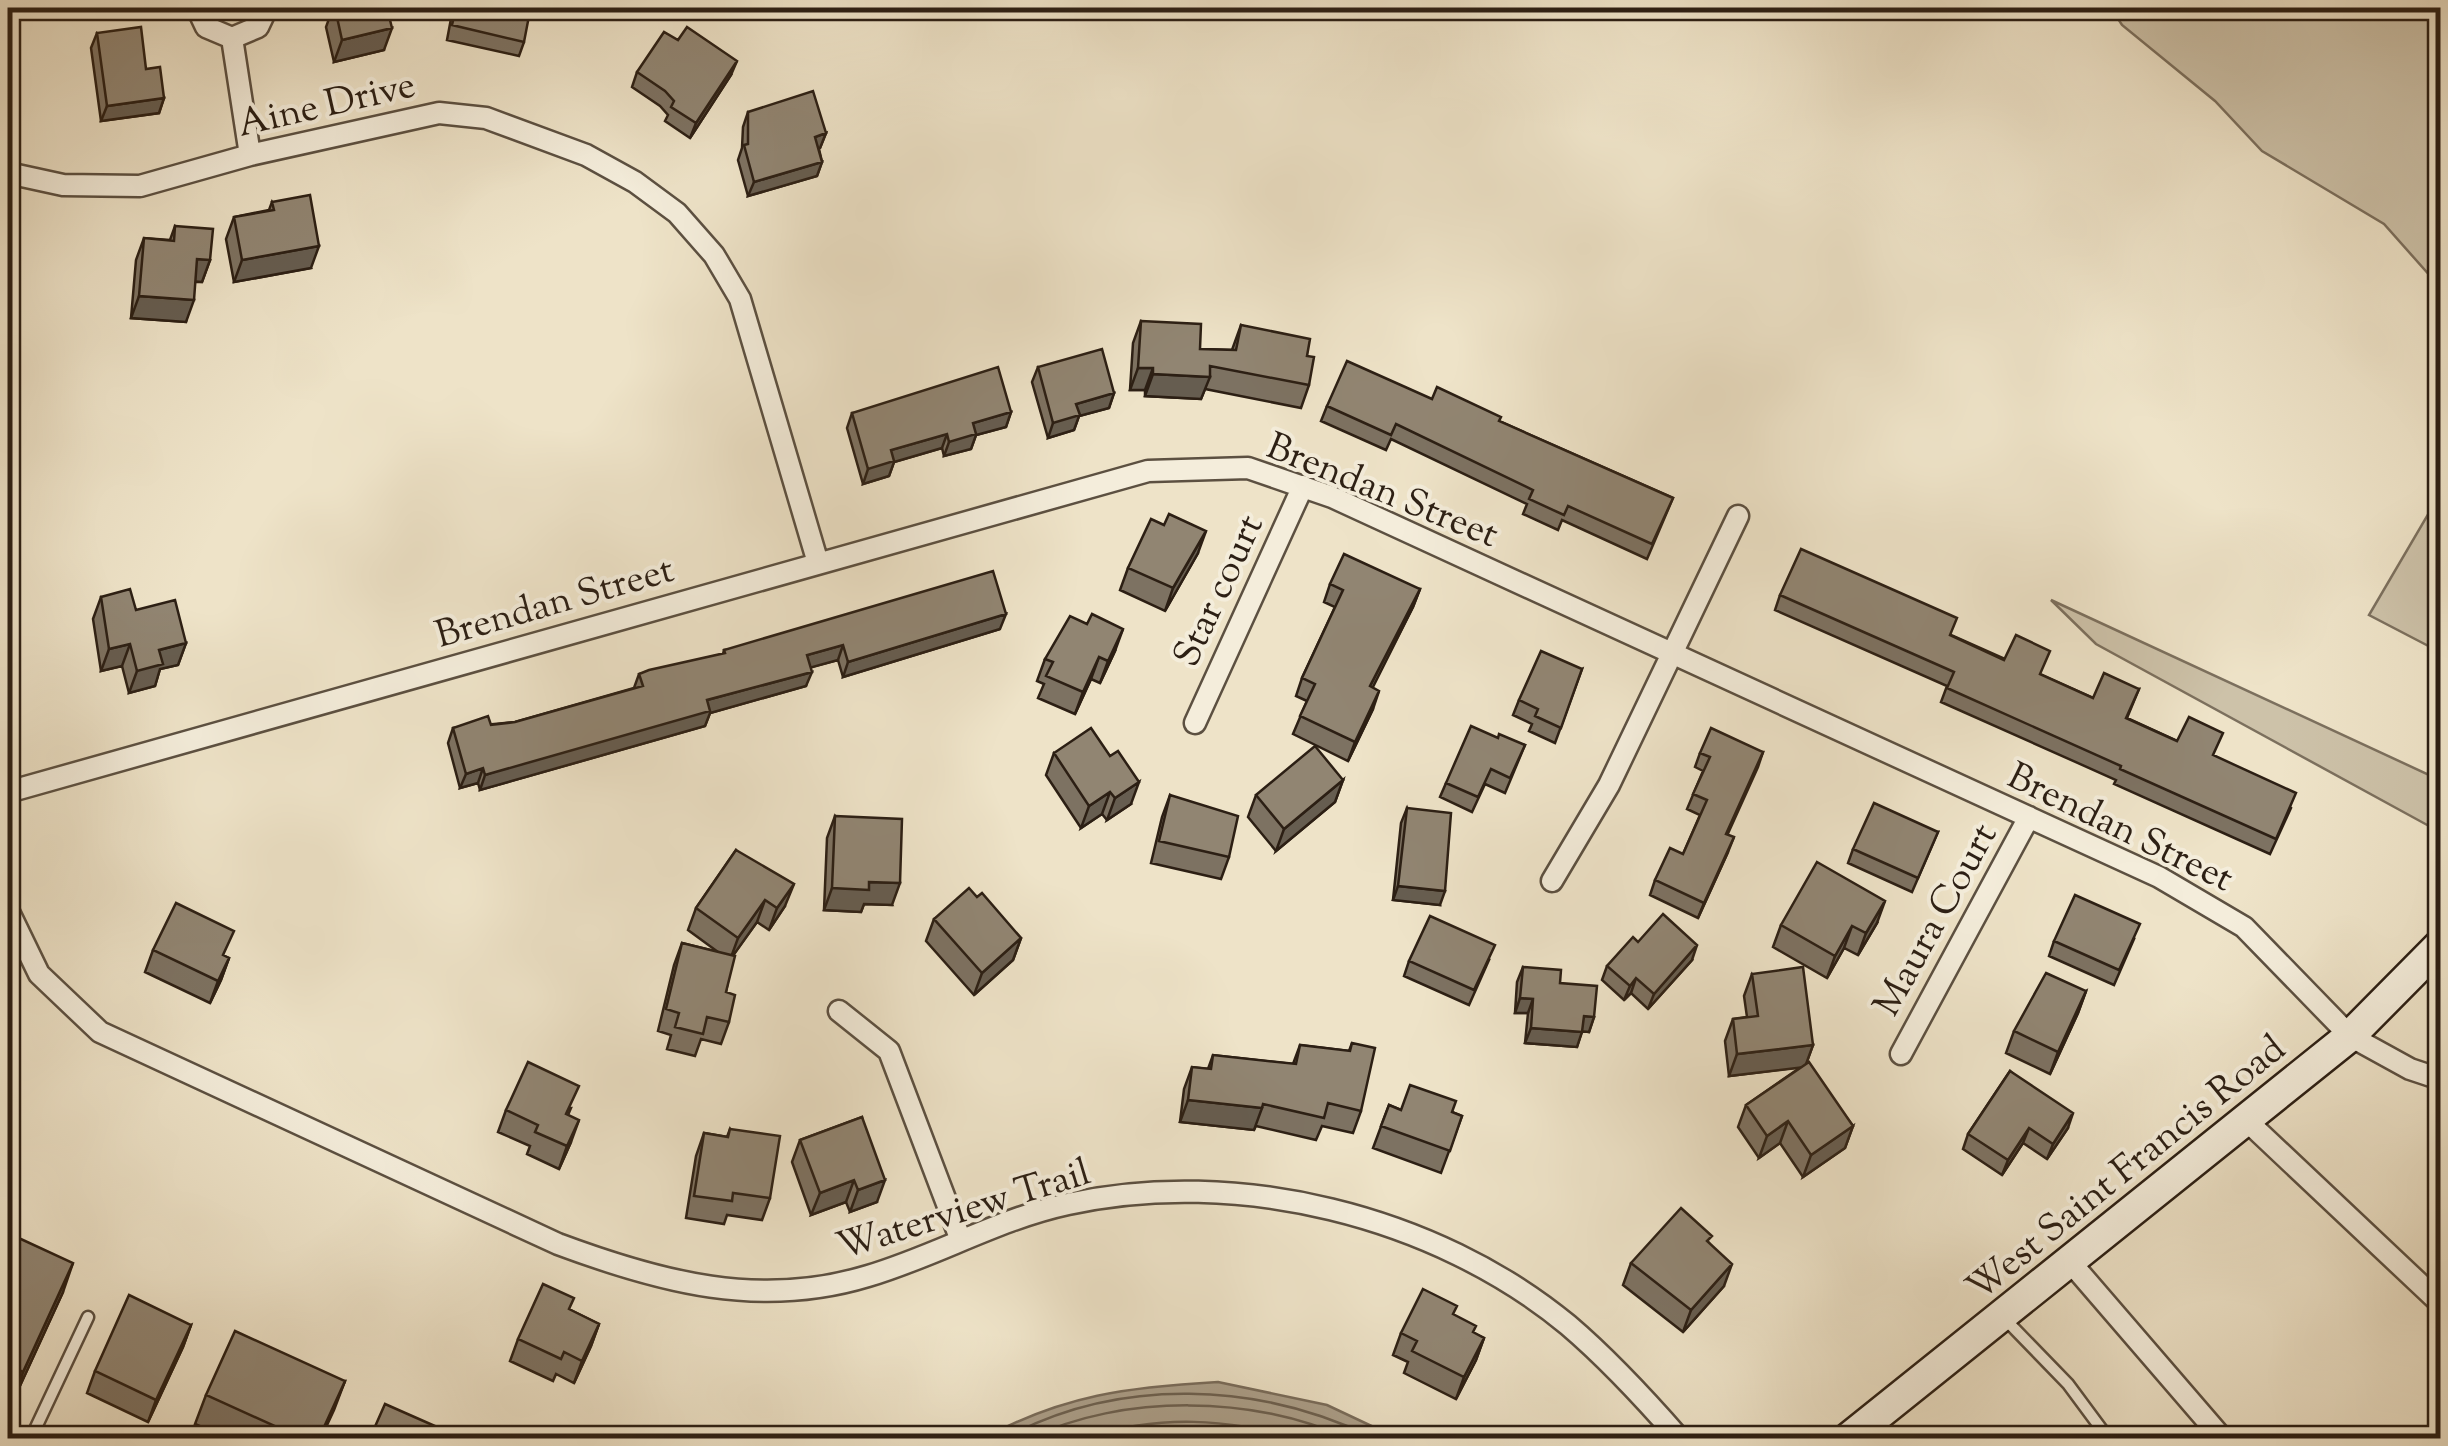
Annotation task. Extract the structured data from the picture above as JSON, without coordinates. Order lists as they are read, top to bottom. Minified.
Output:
{"streets":{"street":["Aine Drive","Brendan Street","Star court","Maura Court","West Saint Francis Road","Waterview Trail"]},"crossings":[["Aine Drive","Brendan Street"],["Brendan Street","Star court"],["Brendan Street","Maura Court"],["Brendan Street","West Saint Francis Road"]]}
